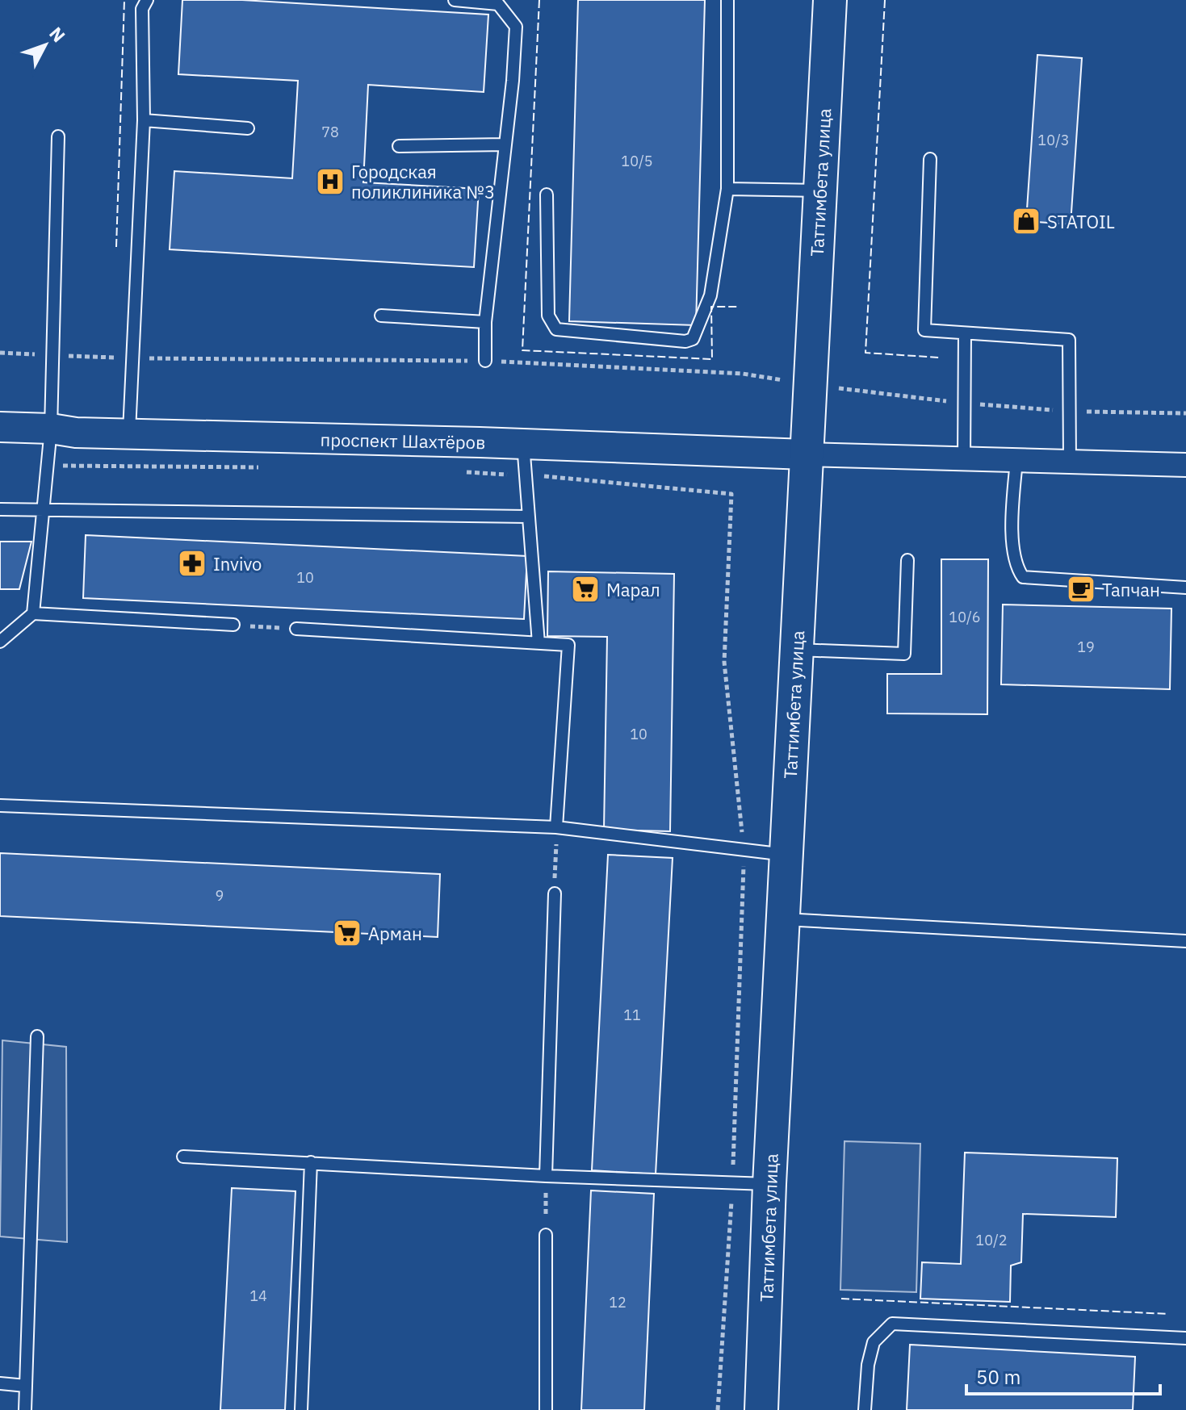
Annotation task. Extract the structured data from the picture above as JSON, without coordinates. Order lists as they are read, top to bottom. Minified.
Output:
{"streets":{"main road":["Таттимбета улица"],"street":["проспект Шахтёров"]},"crossings":[["Таттимбета улица","проспект Шахтёров"]],"places":{"hospital":["Городская поликлиника №3"],"shop":["STATOIL"],"pharmacy":["Invivo"],"supermarket":["Марал","Арман"],"cafe":["Тапчан"]},"house_numbers":["78","10/3","10/5","10","10/6","19","10","9","11","10/2","14","12"],"scale_bar":"50 m","north":"top right"}
